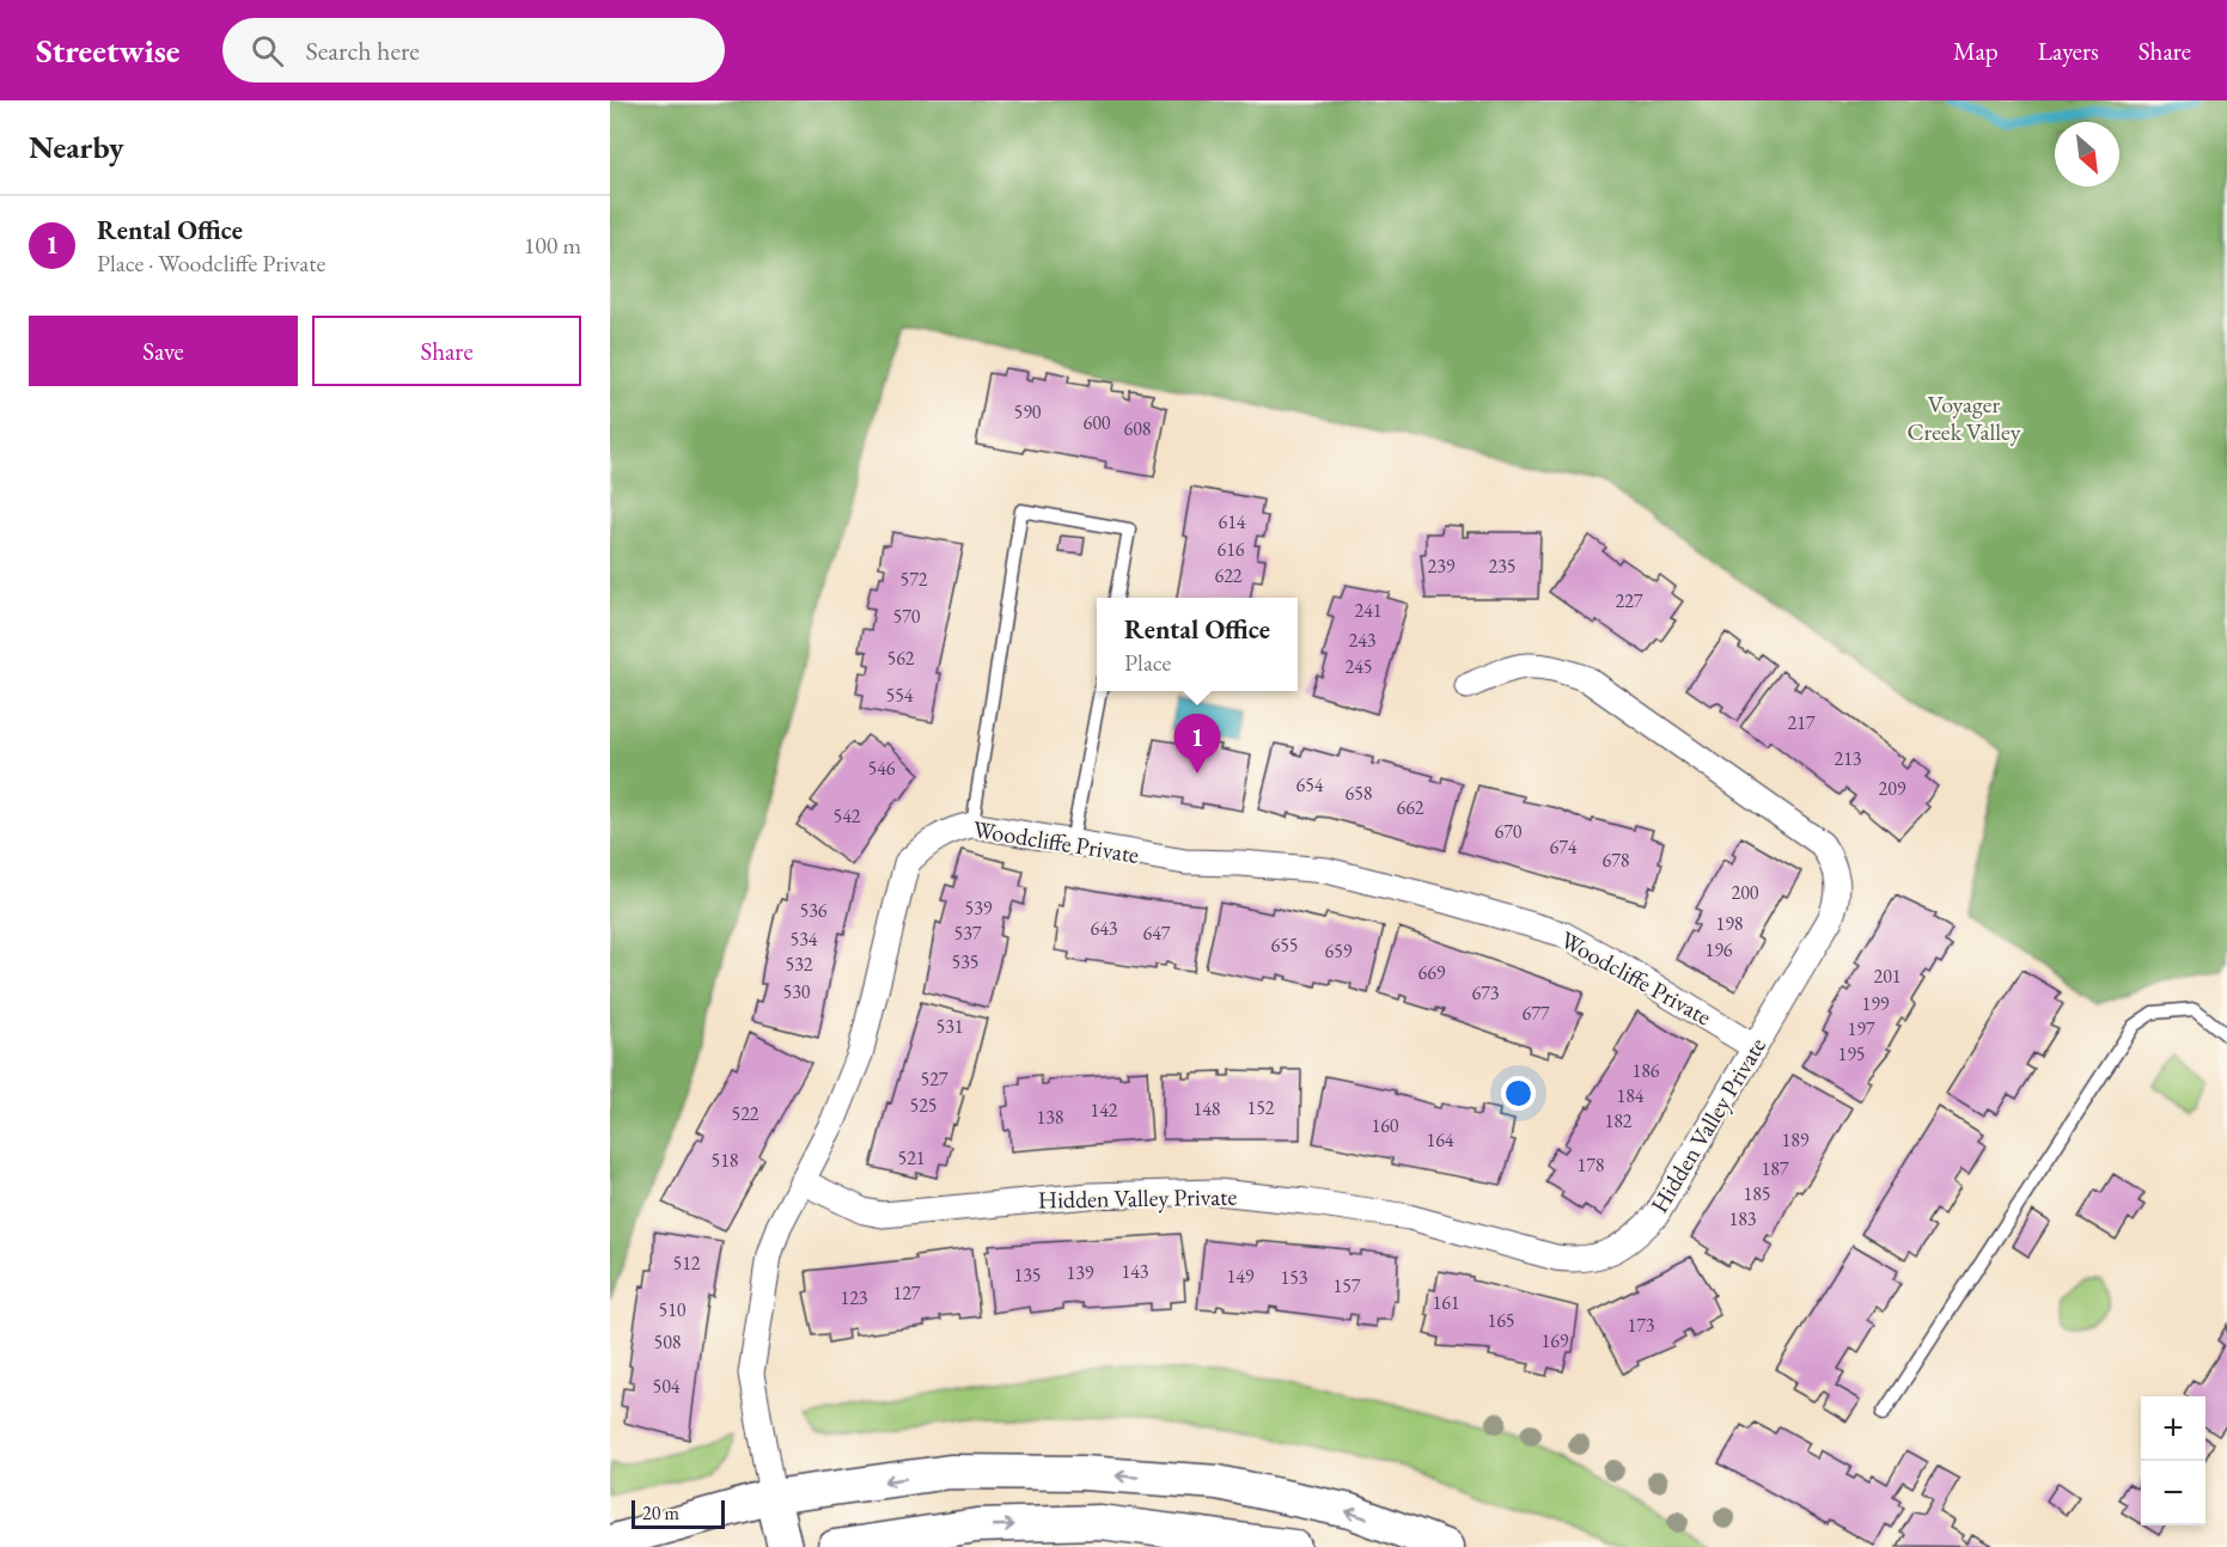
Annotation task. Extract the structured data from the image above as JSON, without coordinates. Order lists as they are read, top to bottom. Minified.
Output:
{"streets":{"street":["Woodcliffe Private","Hidden Valley Private"]},"crossings":[["Woodcliffe Private","Hidden Valley Private"]],"parks":["Voyager Creek Valley"],"house_numbers":["590","600","608","614","616","239","235","622","572","227","241","570","243","562","245","554","217","213","546","654","209","658","662","542","670","674","678","200","539","536","198","643","537","647","534","655","196","659","535","532","669","201","530","673","199","677","531","197","195","186","527","184","525","152","148","142","522","138","182","160","164","189","521","518","178","187","185","183","512","143","139","135","149","153","157","127","123","161","510","165","173","169","508","504"],"scale_bar":"20 m","north":"bottom right","page":{"header":"Streetwise","search":"Search here","nav":["Map","Layers","Share"],"heading":"Nearby","list":[{"mark":"1","name":"Rental Office","note":"Place · Woodcliffe Private","value":"100 m"}],"buttons":["Save","Share"],"popup":["Rental Office","Place"],"pins":"1","map_buttons":["+","−"],"scale":"20 m"}}
